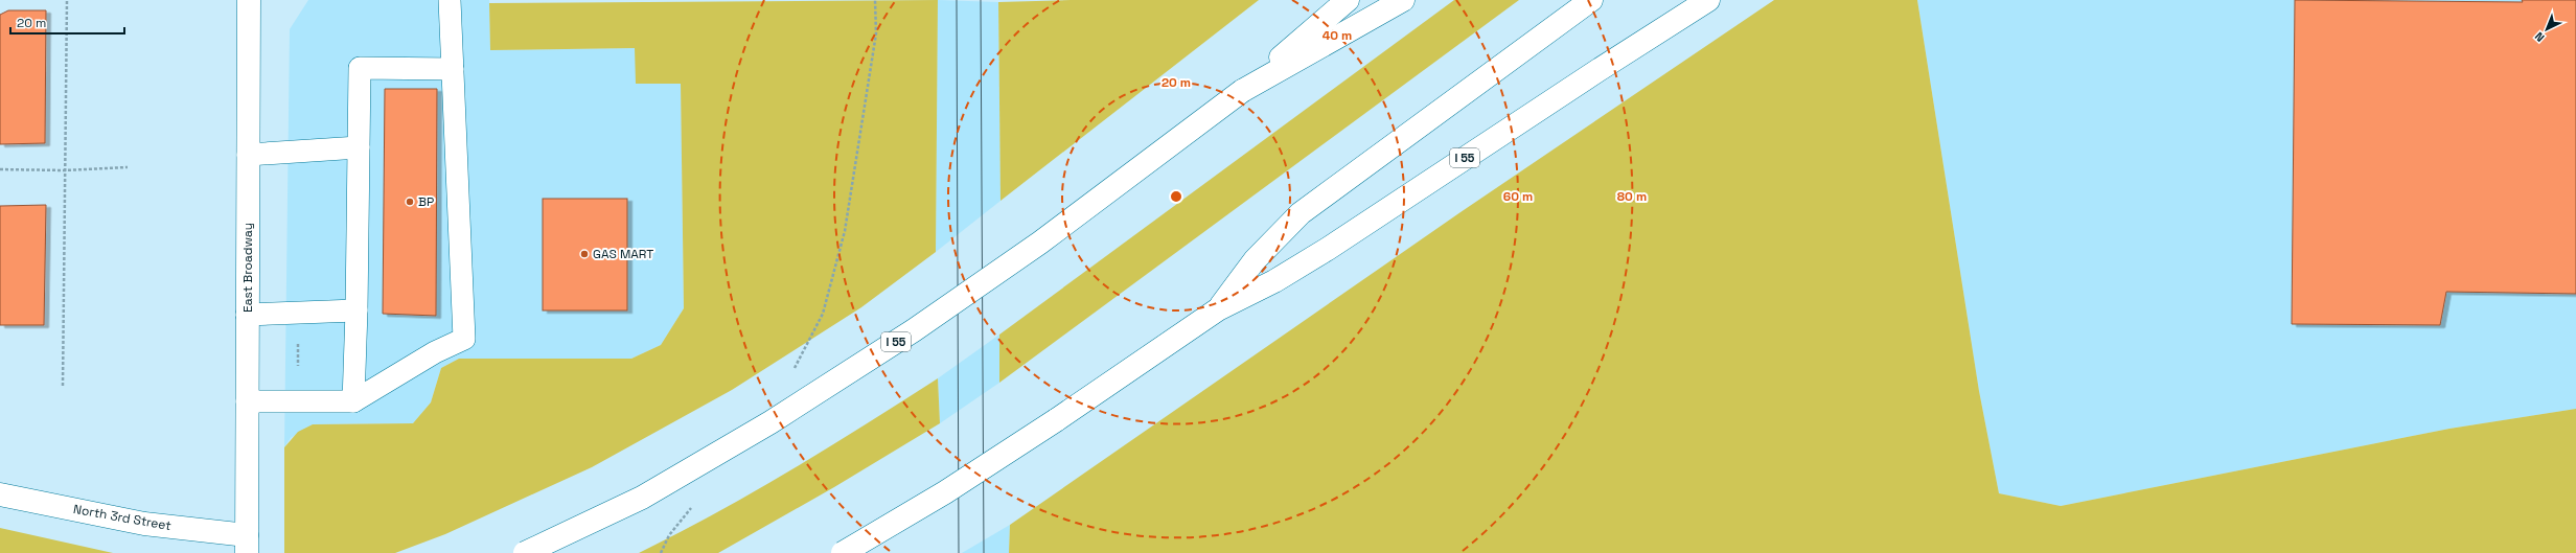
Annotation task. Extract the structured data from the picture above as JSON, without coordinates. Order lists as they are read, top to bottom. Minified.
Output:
{"streets":{"main road":["I 55","East Broadway","North 3rd Street"]},"crossings":[["East Broadway","North 3rd Street"]],"places":["BP","GAS MART"],"scale_bar":"20 m","north":"bottom left","rings":["40 m","20 m","60 m","80 m"]}
